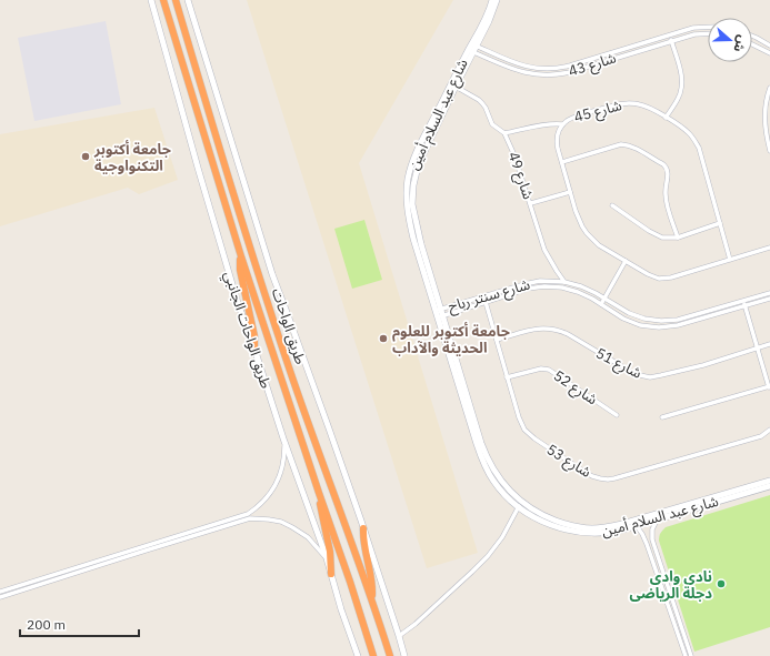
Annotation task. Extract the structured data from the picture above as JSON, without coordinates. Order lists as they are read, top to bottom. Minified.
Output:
{"streets":{"highway":["طريق الواحات"],"street":["شارع 43","شارع 45","شارع عبد السلام أمين","شارع 49","شارع سنتر رباح","طريق الواحات الجانبي","شارع 51","شارع 52","شارع 53"]},"crossings":[["شارع 43","شارع عبد السلام أمين"],["شارع عبد السلام أمين","شارع 49"],["شارع عبد السلام أمين","شارع سنتر رباح"],["شارع 49","شارع سنتر رباح"],["شارع سنتر رباح","شارع 53"],["شارع 51","شارع 53"],["شارع 52","شارع 53"]],"places":["جامعة أكتوبر التكنواوجية","جامعة أكتوبر للعلوم الحديثة والآداب","نادي وادى دجلة الرياضى"],"scale_bar":"200 m","north":"right"}
